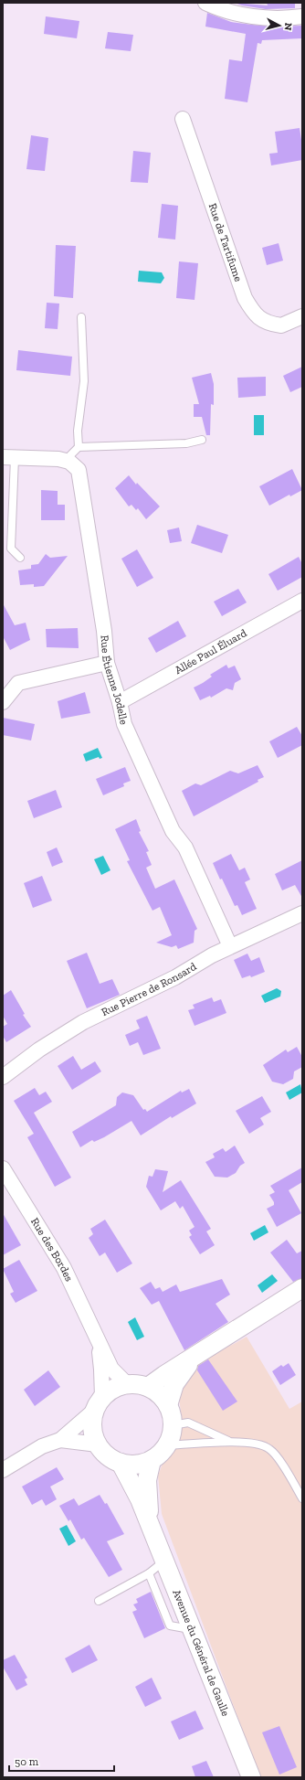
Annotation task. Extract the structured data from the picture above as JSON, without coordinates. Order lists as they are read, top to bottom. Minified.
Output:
{"streets":{"street":["Rue de Tartifume","Allée Paul Éluard","Rue Étienne Jodelle","Rue Pierre de Ronsard","Rue des Bordes","Avenue du Général de Gaulle"]},"crossings":[["Allée Paul Éluard","Rue Étienne Jodelle"],["Rue Étienne Jodelle","Rue Pierre de Ronsard"],["Rue des Bordes","Avenue du Général de Gaulle"]],"scale_bar":"50 m","north":"right"}
